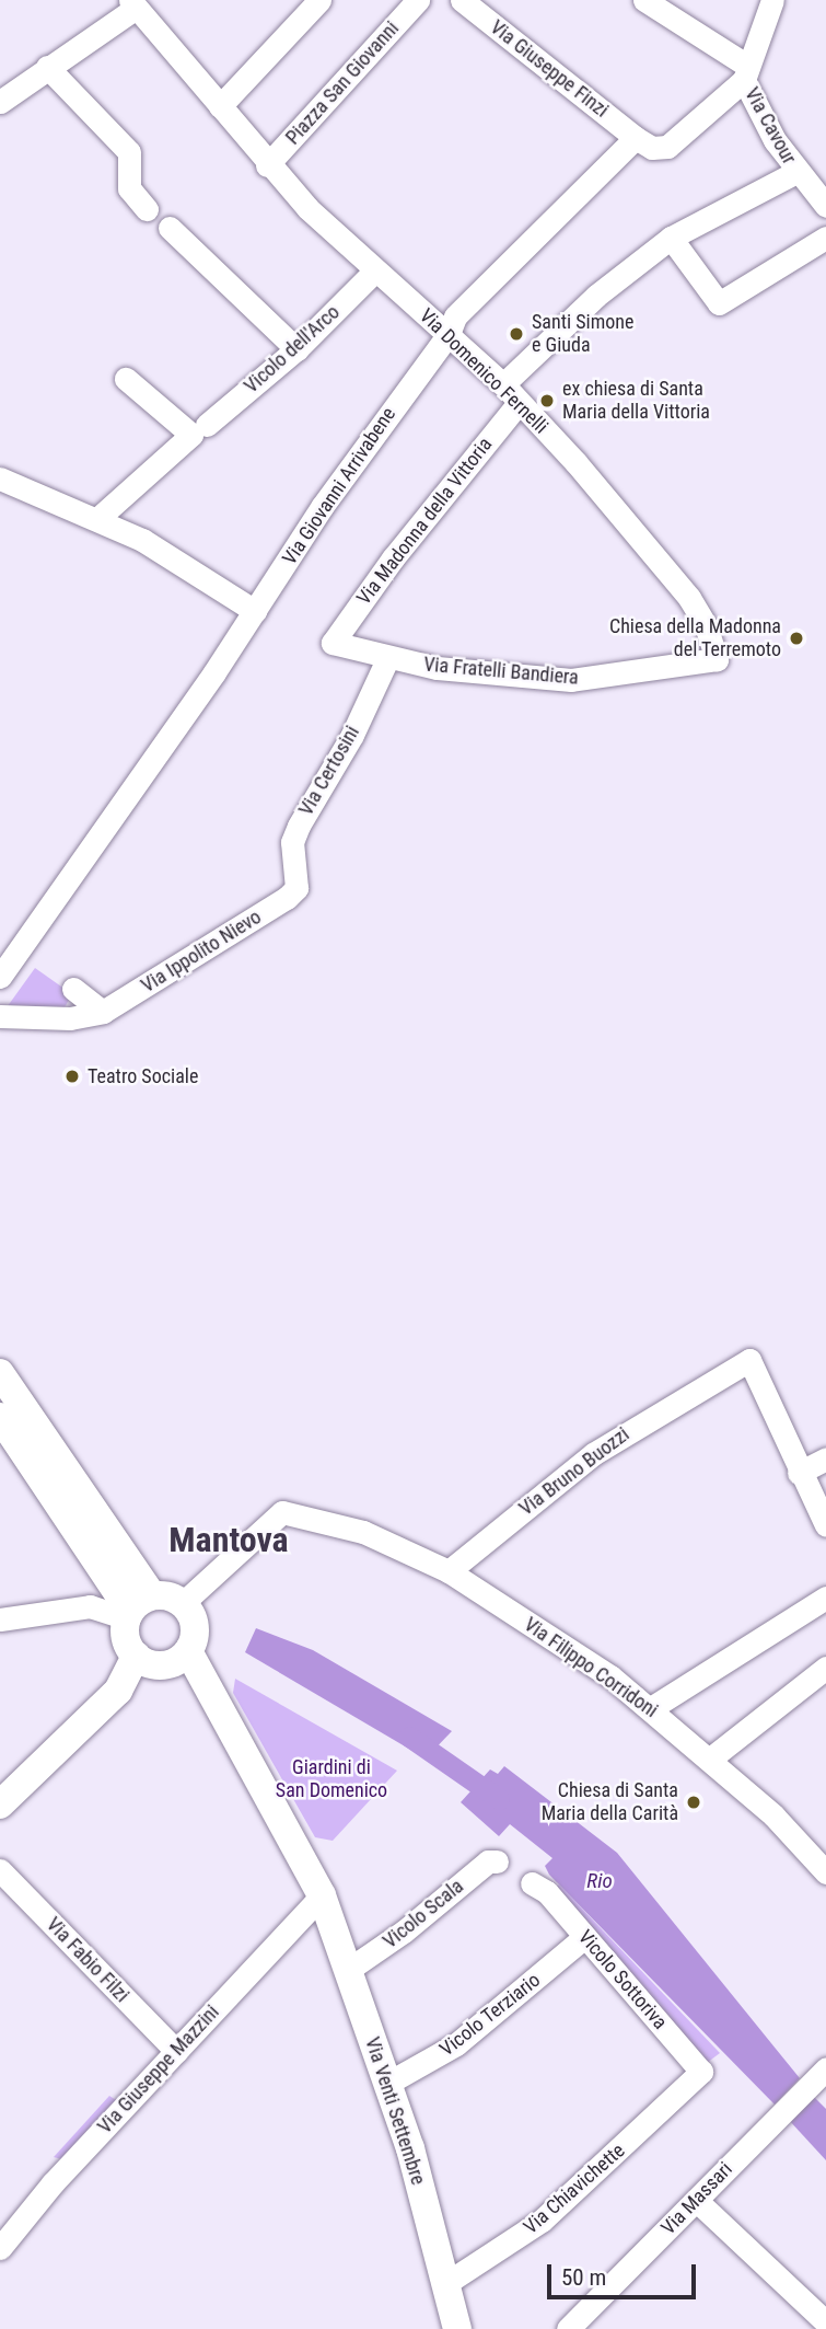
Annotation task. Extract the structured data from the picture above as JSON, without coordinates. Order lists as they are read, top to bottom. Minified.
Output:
{"streets":{"street":["Via Giuseppe Finzi","Piazza San Giovanni","Via Cavour","Vicolo dell'Arco","Via Domenico Fernelli","Via Giovanni Arrivabene","Via Madonna della Vittoria","Via Fratelli Bandiera","Via Certosini","Via Ippolito Nievo","Via Bruno Buozzi","Via Filippo Corridoni","Vicolo Scala","Via Fabio Filzi","Vicolo Sottoriva","Vicolo Terziario","Via Giuseppe Mazzini","Via Venti Settembre","Via Chiavichette","Via Massari"]},"crossings":[["Via Giuseppe Finzi","Via Giovanni Arrivabene"],["Piazza San Giovanni","Via Domenico Fernelli"],["Vicolo dell'Arco","Via Domenico Fernelli"],["Via Domenico Fernelli","Via Giovanni Arrivabene"],["Via Domenico Fernelli","Via Madonna della Vittoria"],["Via Domenico Fernelli","Via Fratelli Bandiera"],["Via Madonna della Vittoria","Via Fratelli Bandiera"],["Via Fratelli Bandiera","Via Certosini"],["Via Certosini","Via Ippolito Nievo"],["Via Bruno Buozzi","Via Filippo Corridoni"],["Via Filippo Corridoni","Via Venti Settembre"],["Vicolo Scala","Via Venti Settembre"],["Via Fabio Filzi","Via Giuseppe Mazzini"],["Vicolo Sottoriva","Vicolo Terziario"],["Vicolo Sottoriva","Via Chiavichette"],["Vicolo Terziario","Via Venti Settembre"],["Via Giuseppe Mazzini","Via Venti Settembre"],["Via Venti Settembre","Via Chiavichette"]],"districts":["Mantova"],"water":["Rio"],"parks":["Giardini di San Domenico"],"places":["Santi Simone e Giuda","ex chiesa di Santa Maria della Vittoria","Chiesa della Madonna del Terremoto","Teatro Sociale","Chiesa di Santa Maria della Carità"],"scale_bar":"50 m"}
